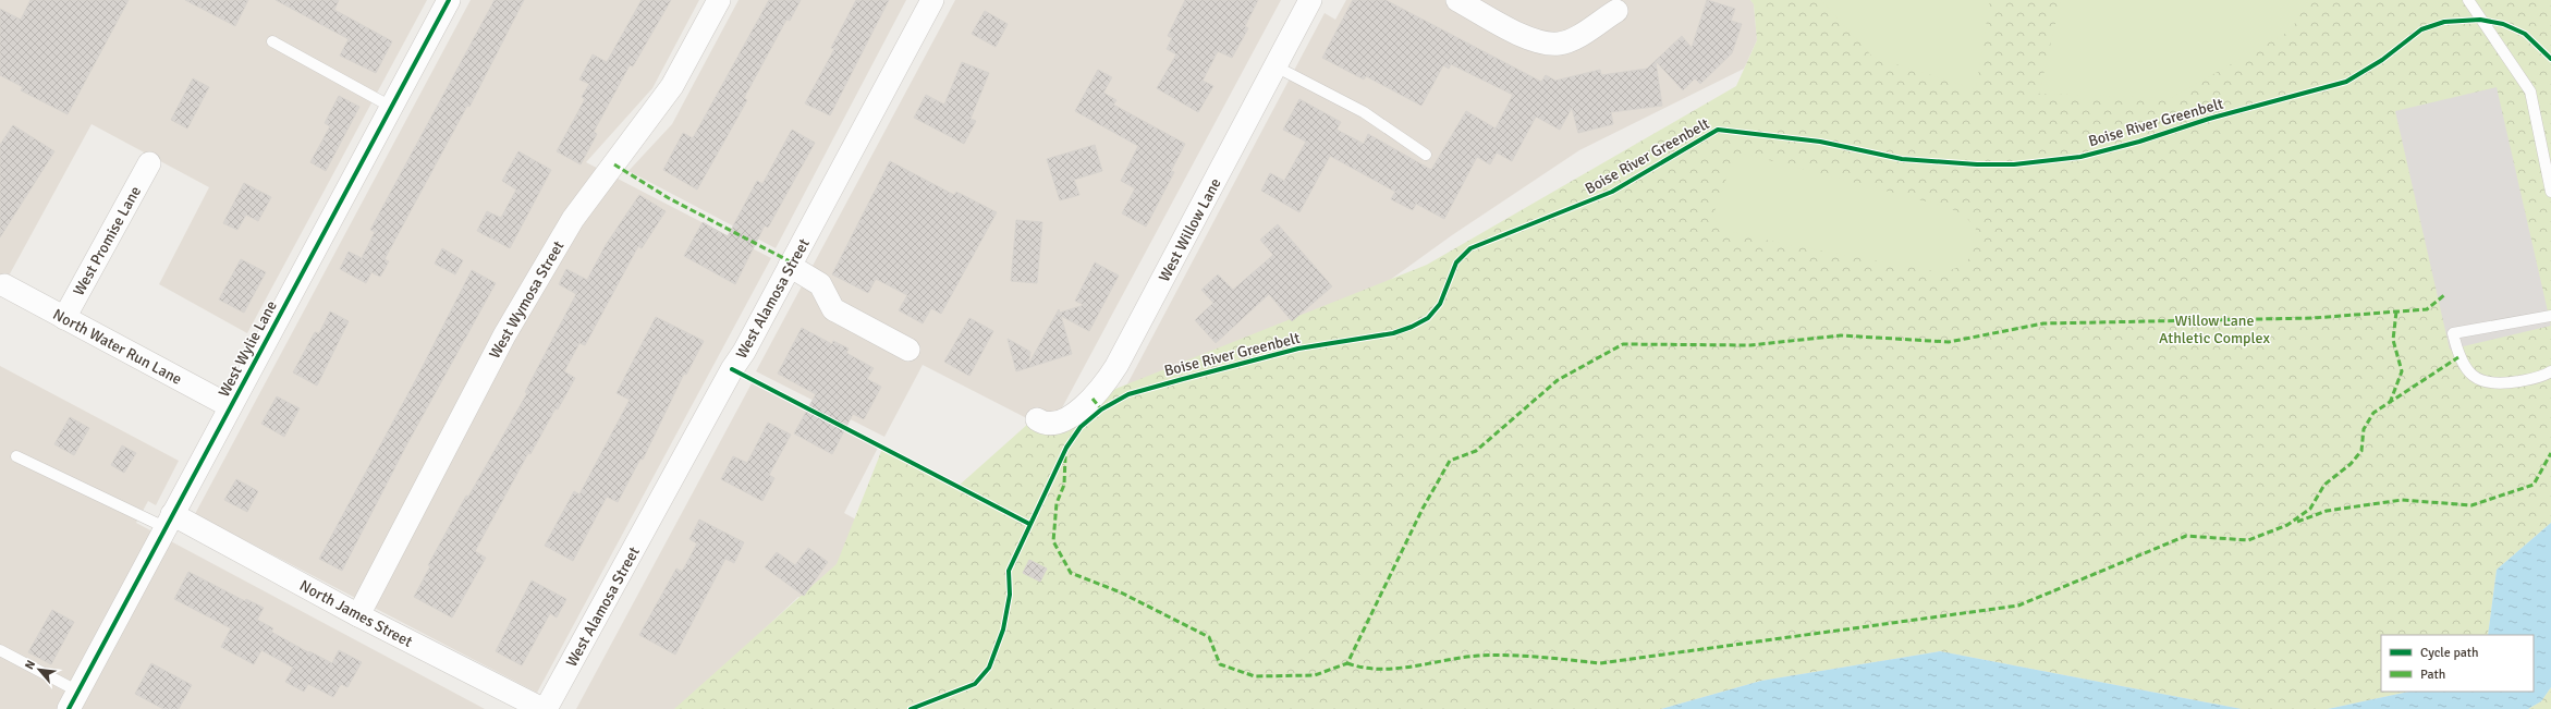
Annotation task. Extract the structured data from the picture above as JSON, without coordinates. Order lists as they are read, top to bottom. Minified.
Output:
{"streets":{"street":["West Willow Lane","West Promise Lane","West Alamosa Street","West Wymosa Street","North Water Run Lane","West Wylie Lane","North James Street"],"cycle path":["Boise River Greenbelt"]},"crossings":[["West Promise Lane","North Water Run Lane"],["West Wymosa Street","North James Street"],["North Water Run Lane","West Wylie Lane"],["West Wylie Lane","North James Street"]],"parks":["Willow Lane Athletic Complex"],"legend":["Cycle path","Path"],"north":"top left"}
